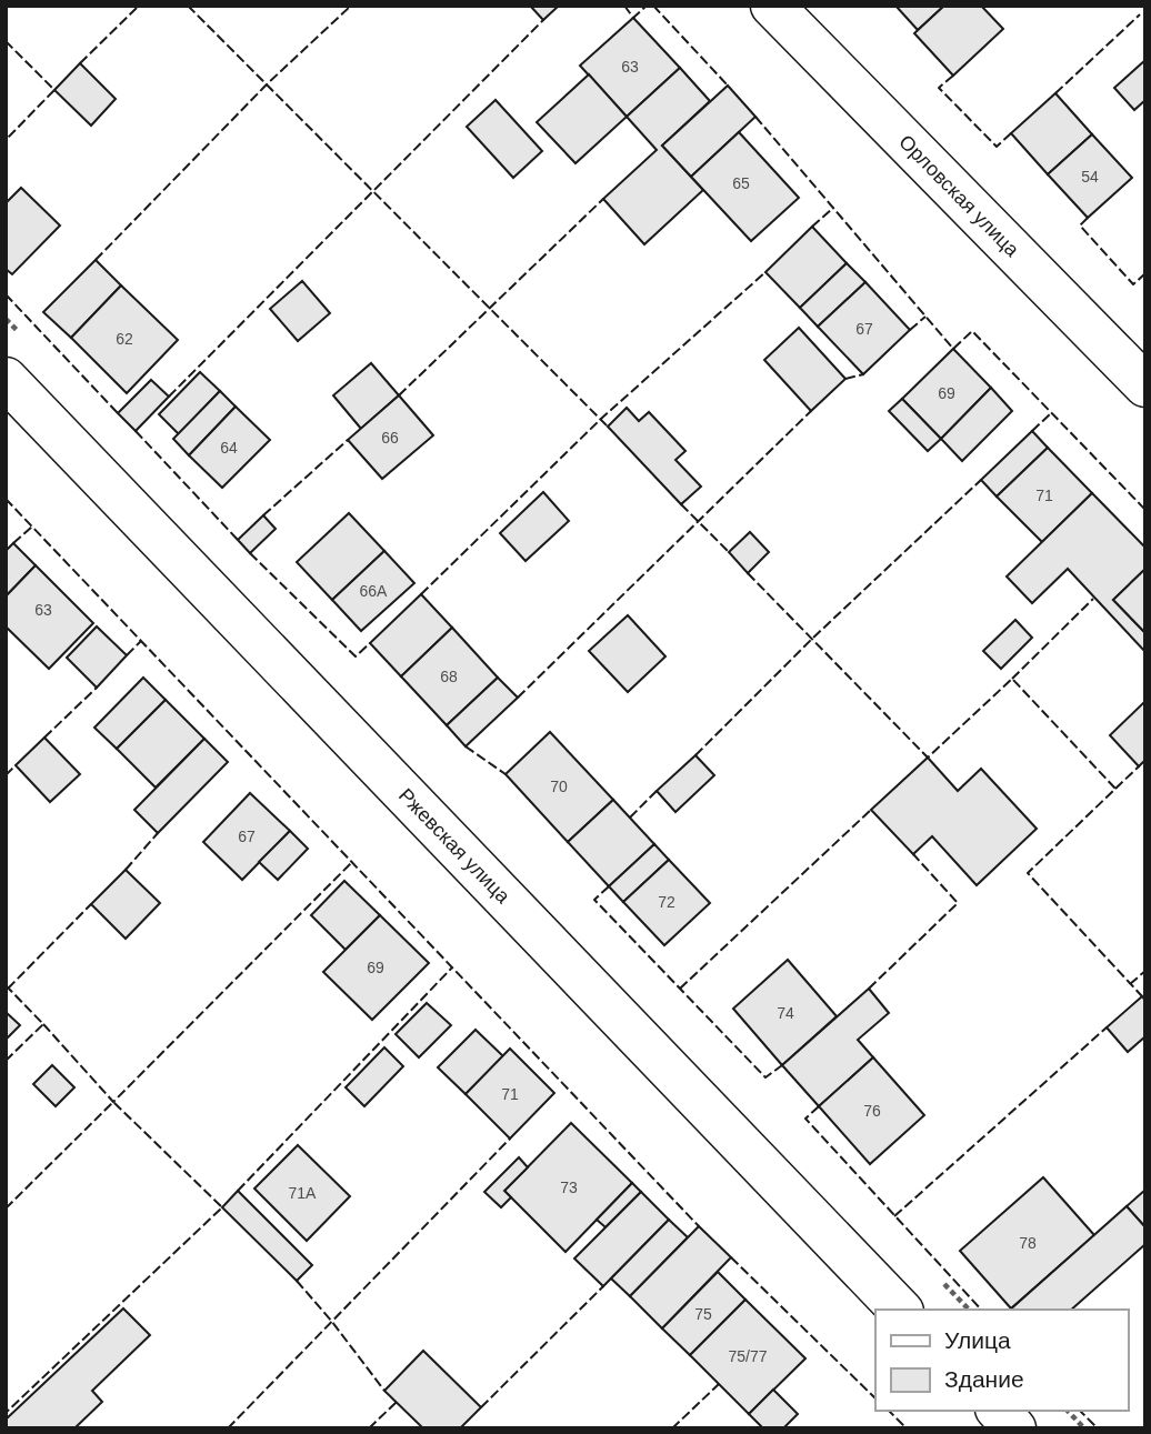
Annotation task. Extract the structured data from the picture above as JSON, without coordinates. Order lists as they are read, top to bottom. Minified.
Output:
{"streets":{"street":["Орловская улица","Ржевская улица"]},"house_numbers":["63","54","65","67","62","69","66","64","71","66А","63","68","70","67","72","69","74","71","76","73","71А","78","75","75/77"],"legend":["Улица","Здание"]}
